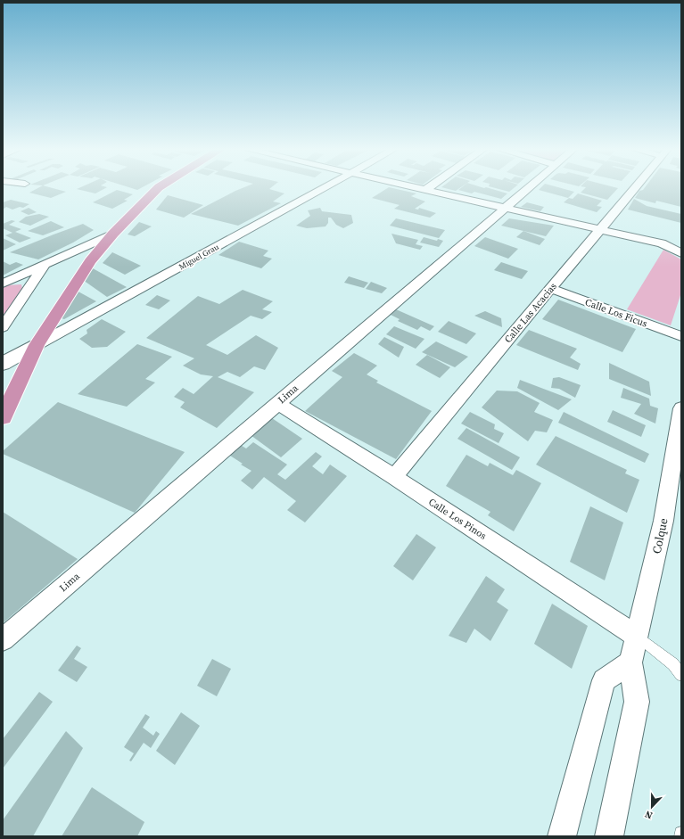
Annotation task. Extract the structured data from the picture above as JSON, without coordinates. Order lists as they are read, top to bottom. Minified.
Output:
{"streets":{"main road":["Miguel Grau"],"street":["Calle Las Acacias","Calle Los Ficus","Lima","Calle Los Pinos","Colque"]},"crossings":[["Calle Las Acacias","Calle Los Ficus"],["Calle Las Acacias","Calle Los Pinos"],["Lima","Calle Los Pinos"],["Calle Los Pinos","Colque"]],"north":"bottom"}
